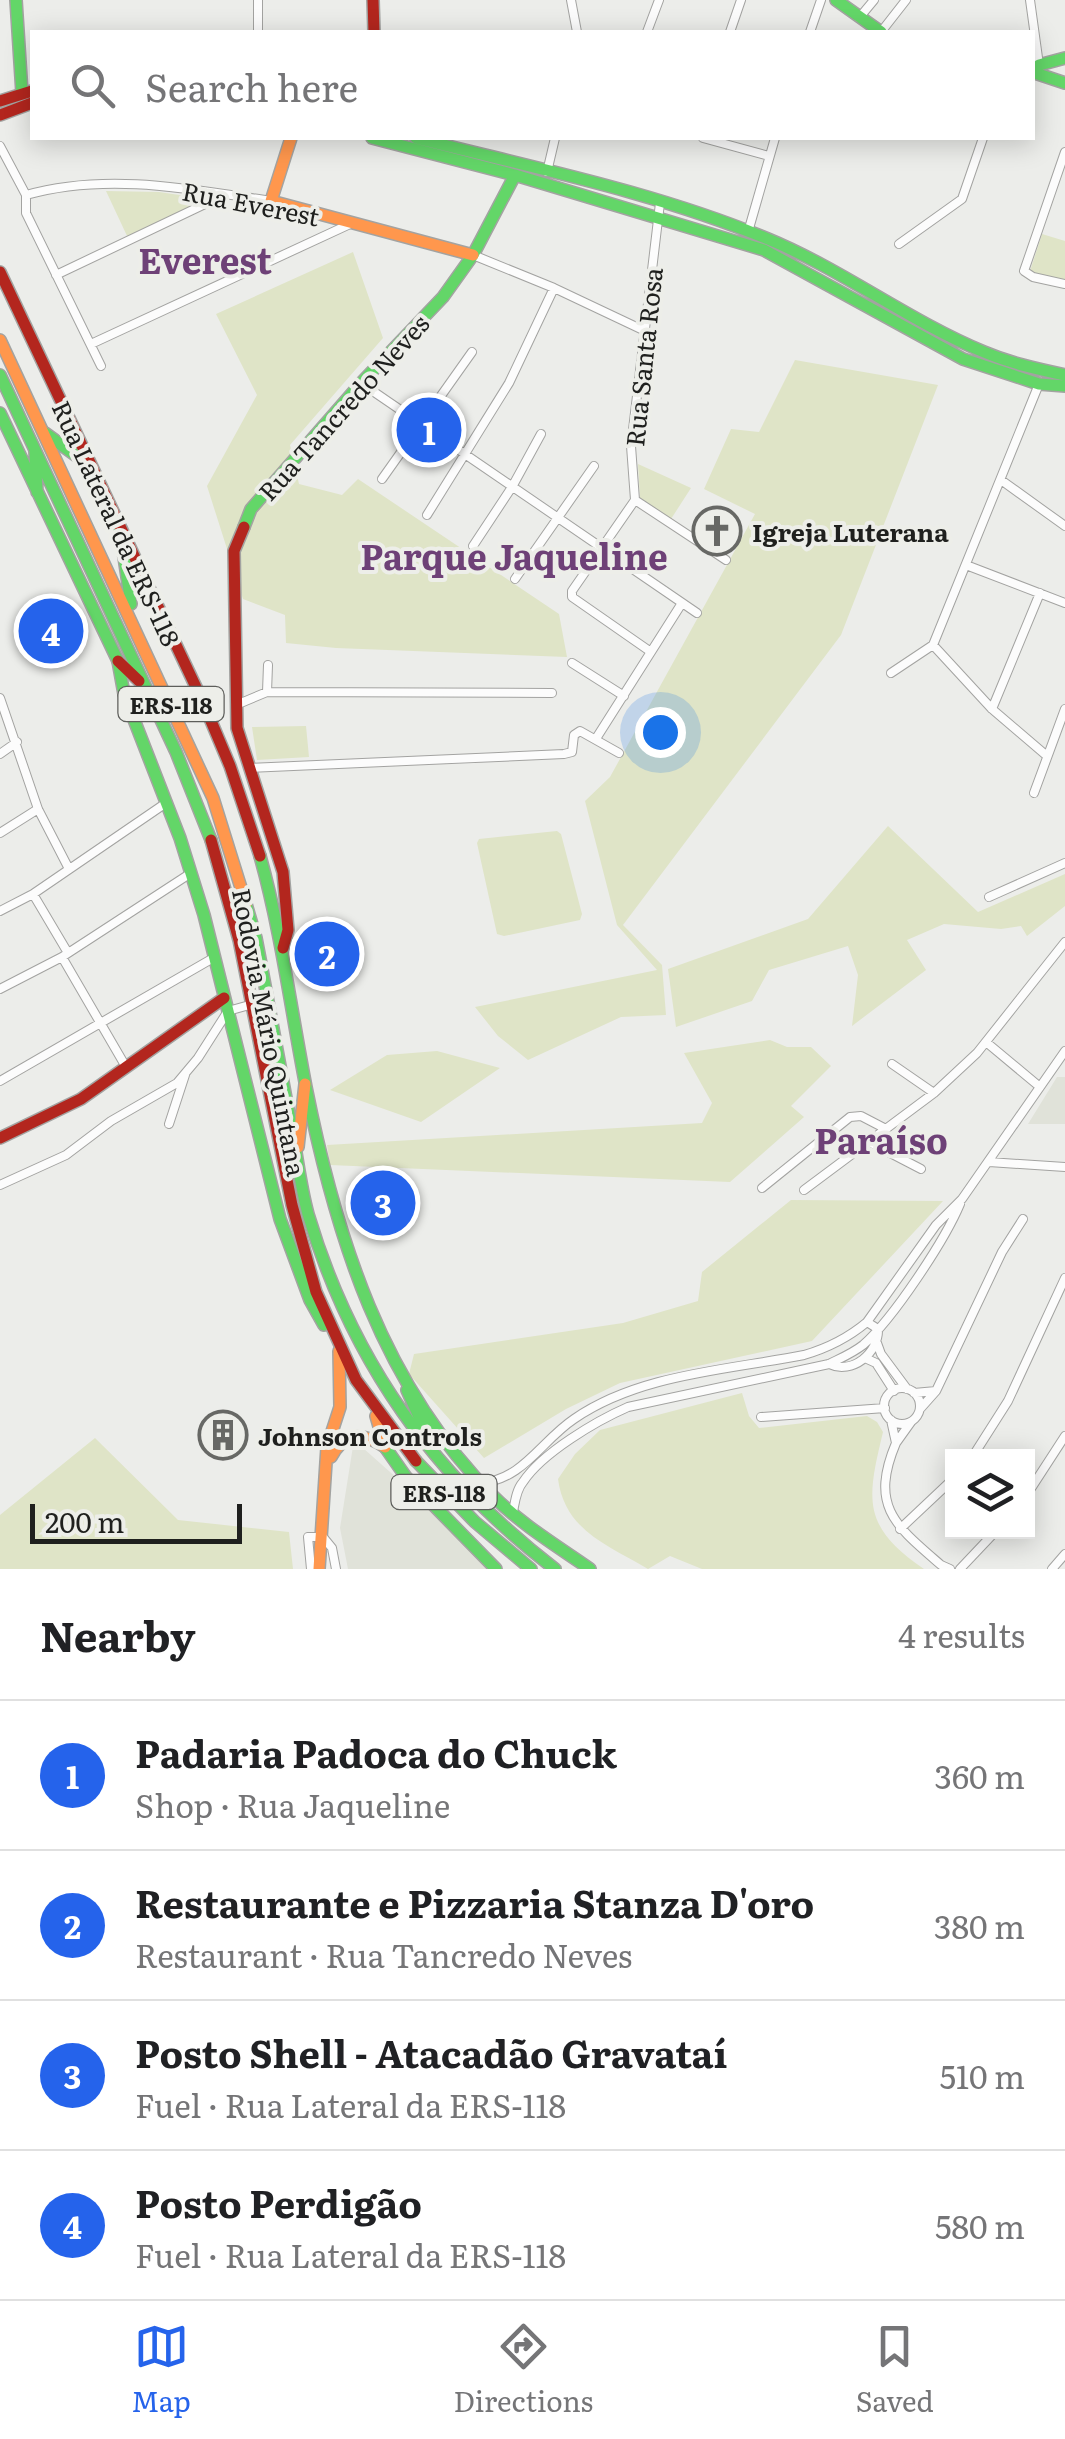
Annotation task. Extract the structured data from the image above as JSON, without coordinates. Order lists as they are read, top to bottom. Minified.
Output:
{"streets":{"main road":["Rua Everest","Rua Tancredo Neves","Rua Lateral da ERS-118","ERS-118","Rodovia Mário Quintana"],"street":["Rua Santa Rosa"]},"crossings":[["Rua Everest","Rua Tancredo Neves"],["Rua Tancredo Neves","Rua Lateral da ERS-118"]],"districts":["Everest","Parque Jaqueline","Paraíso"],"places":{"church":["Igreja Luterana"],"building":["Johnson Controls"]},"scale_bar":"200 m","page":{"search":"Search here","pins":["1","4","2","3"],"scale":"200 m","heading":["Nearby","4 results"],"list":[{"mark":"1","name":"Padaria Padoca do Chuck","note":"Shop · Rua Jaqueline","value":"360 m"},{"mark":"2","name":"Restaurante e Pizzaria Stanza D'oro","note":"Restaurant · Rua Tancredo Neves","value":"380 m"},{"mark":"3","name":"Posto Shell - Atacadão Gravataí","note":"Fuel · Rua Lateral da ERS-118","value":"510 m"},{"mark":"4","name":"Posto Perdigão","note":"Fuel · Rua Lateral da ERS-118","value":"580 m"}],"nav":["Map","Directions","Saved"]}}
